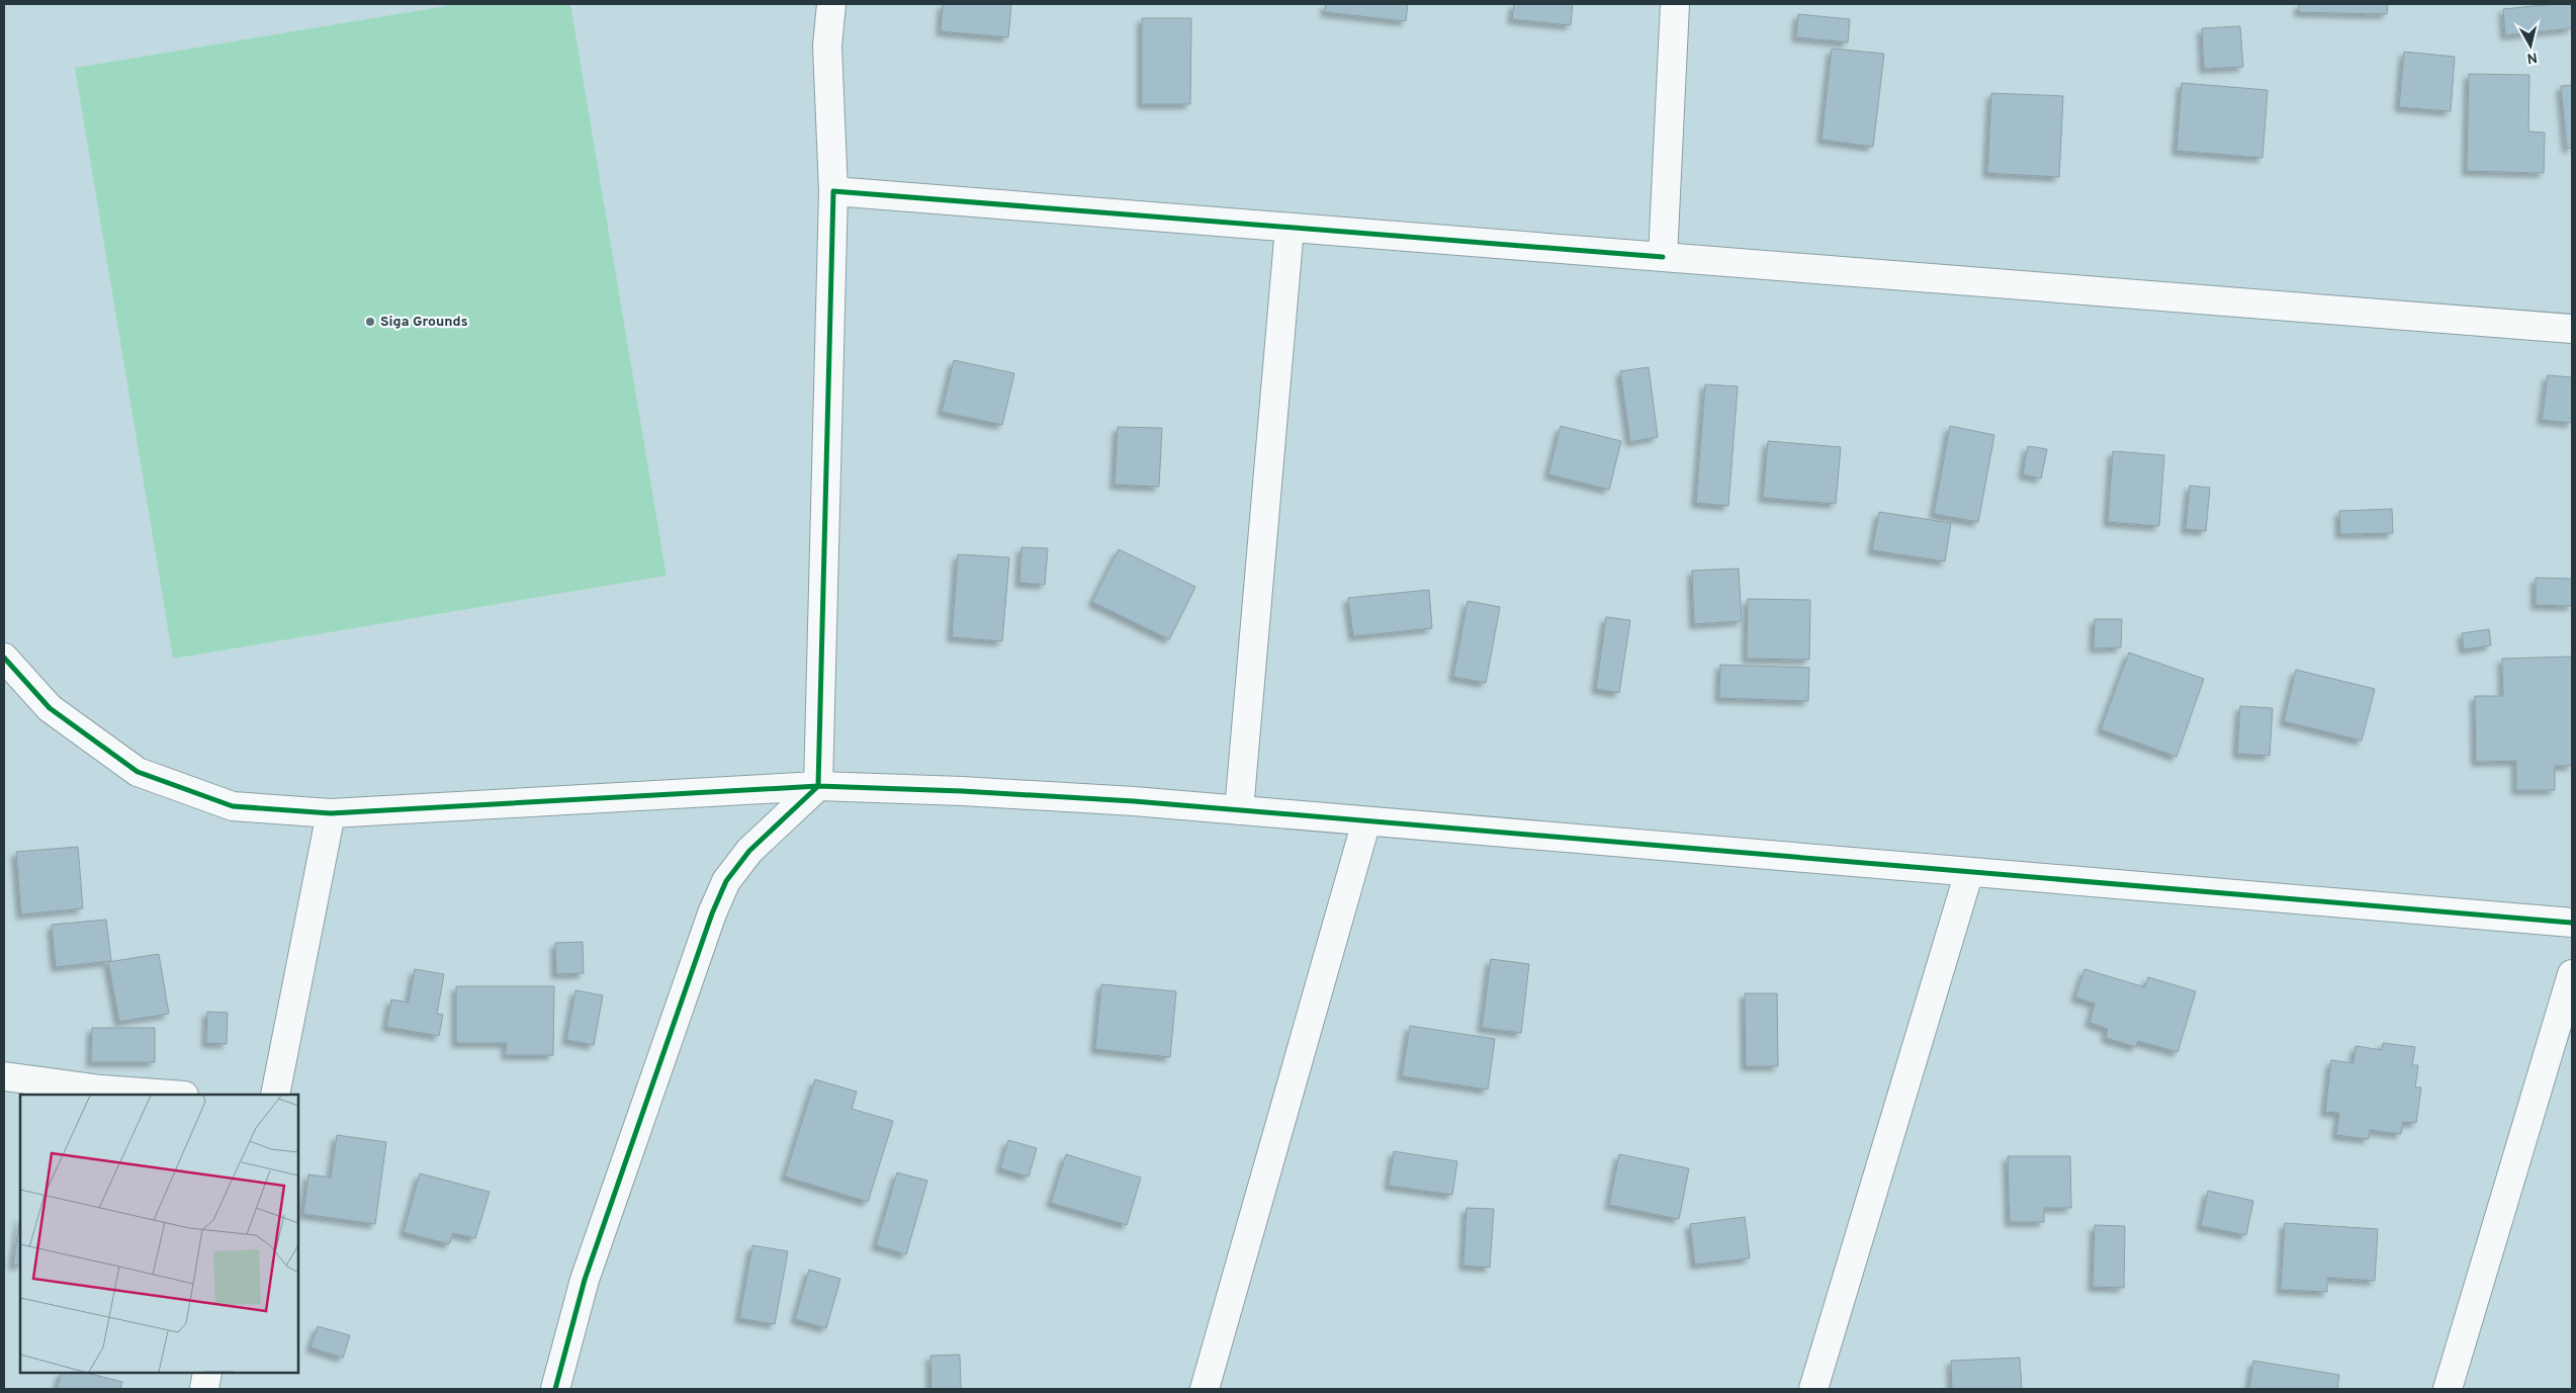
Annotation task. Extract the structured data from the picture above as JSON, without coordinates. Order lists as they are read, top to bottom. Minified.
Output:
{"places":["Siga Grounds"],"north":"bottom"}
